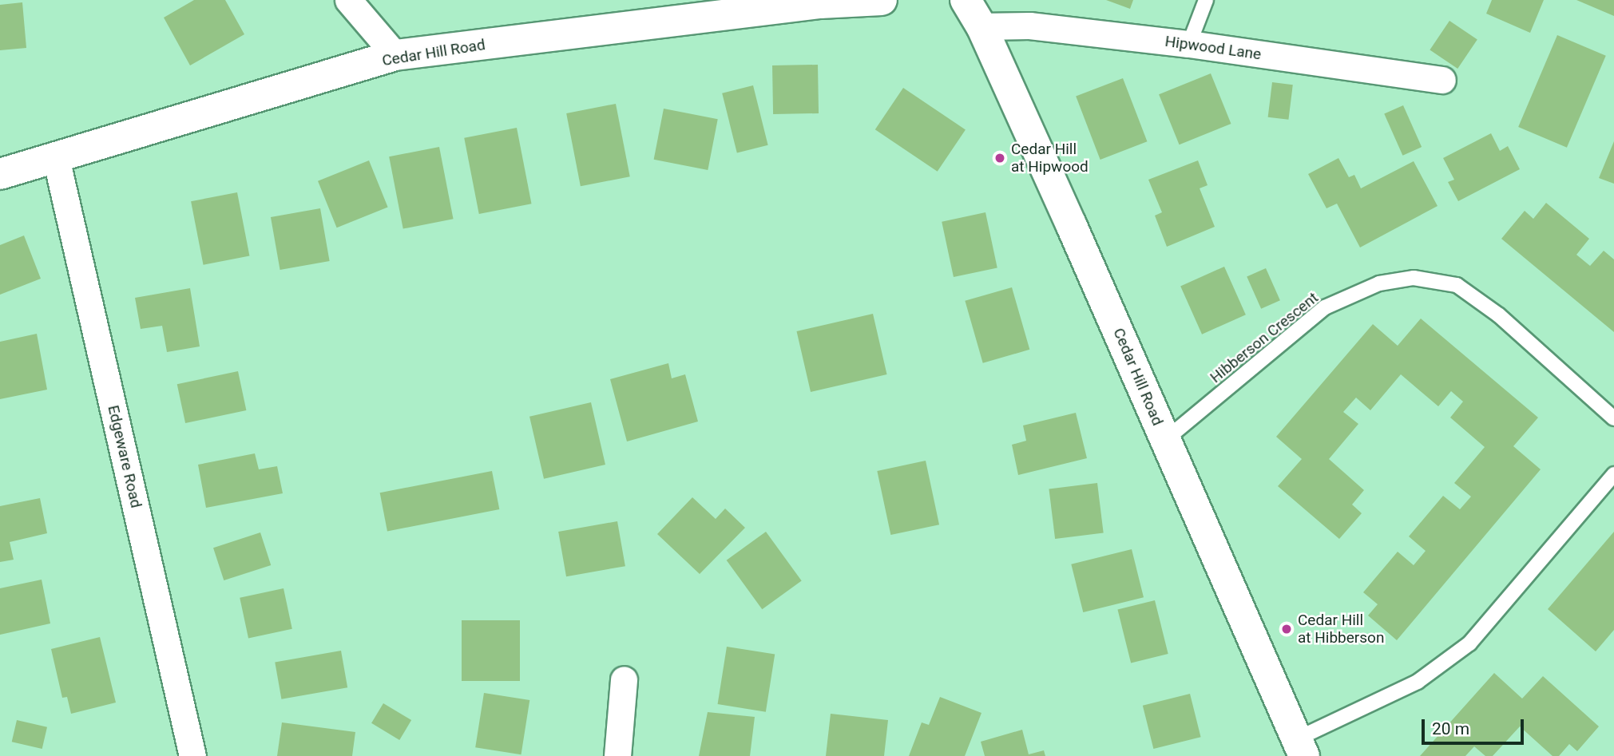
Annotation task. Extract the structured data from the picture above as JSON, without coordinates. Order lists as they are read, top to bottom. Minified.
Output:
{"streets":{"street":["Hipwood Lane","Cedar Hill Road","Edgeware Road"],"lane":["Hibberson Crescent"]},"crossings":[["Hipwood Lane","Cedar Hill Road"],["Cedar Hill Road","Hibberson Crescent"],["Cedar Hill Road","Edgeware Road"]],"places":["Cedar Hill at Hipwood","Cedar Hill at Hibberson"],"scale_bar":"20 m"}
